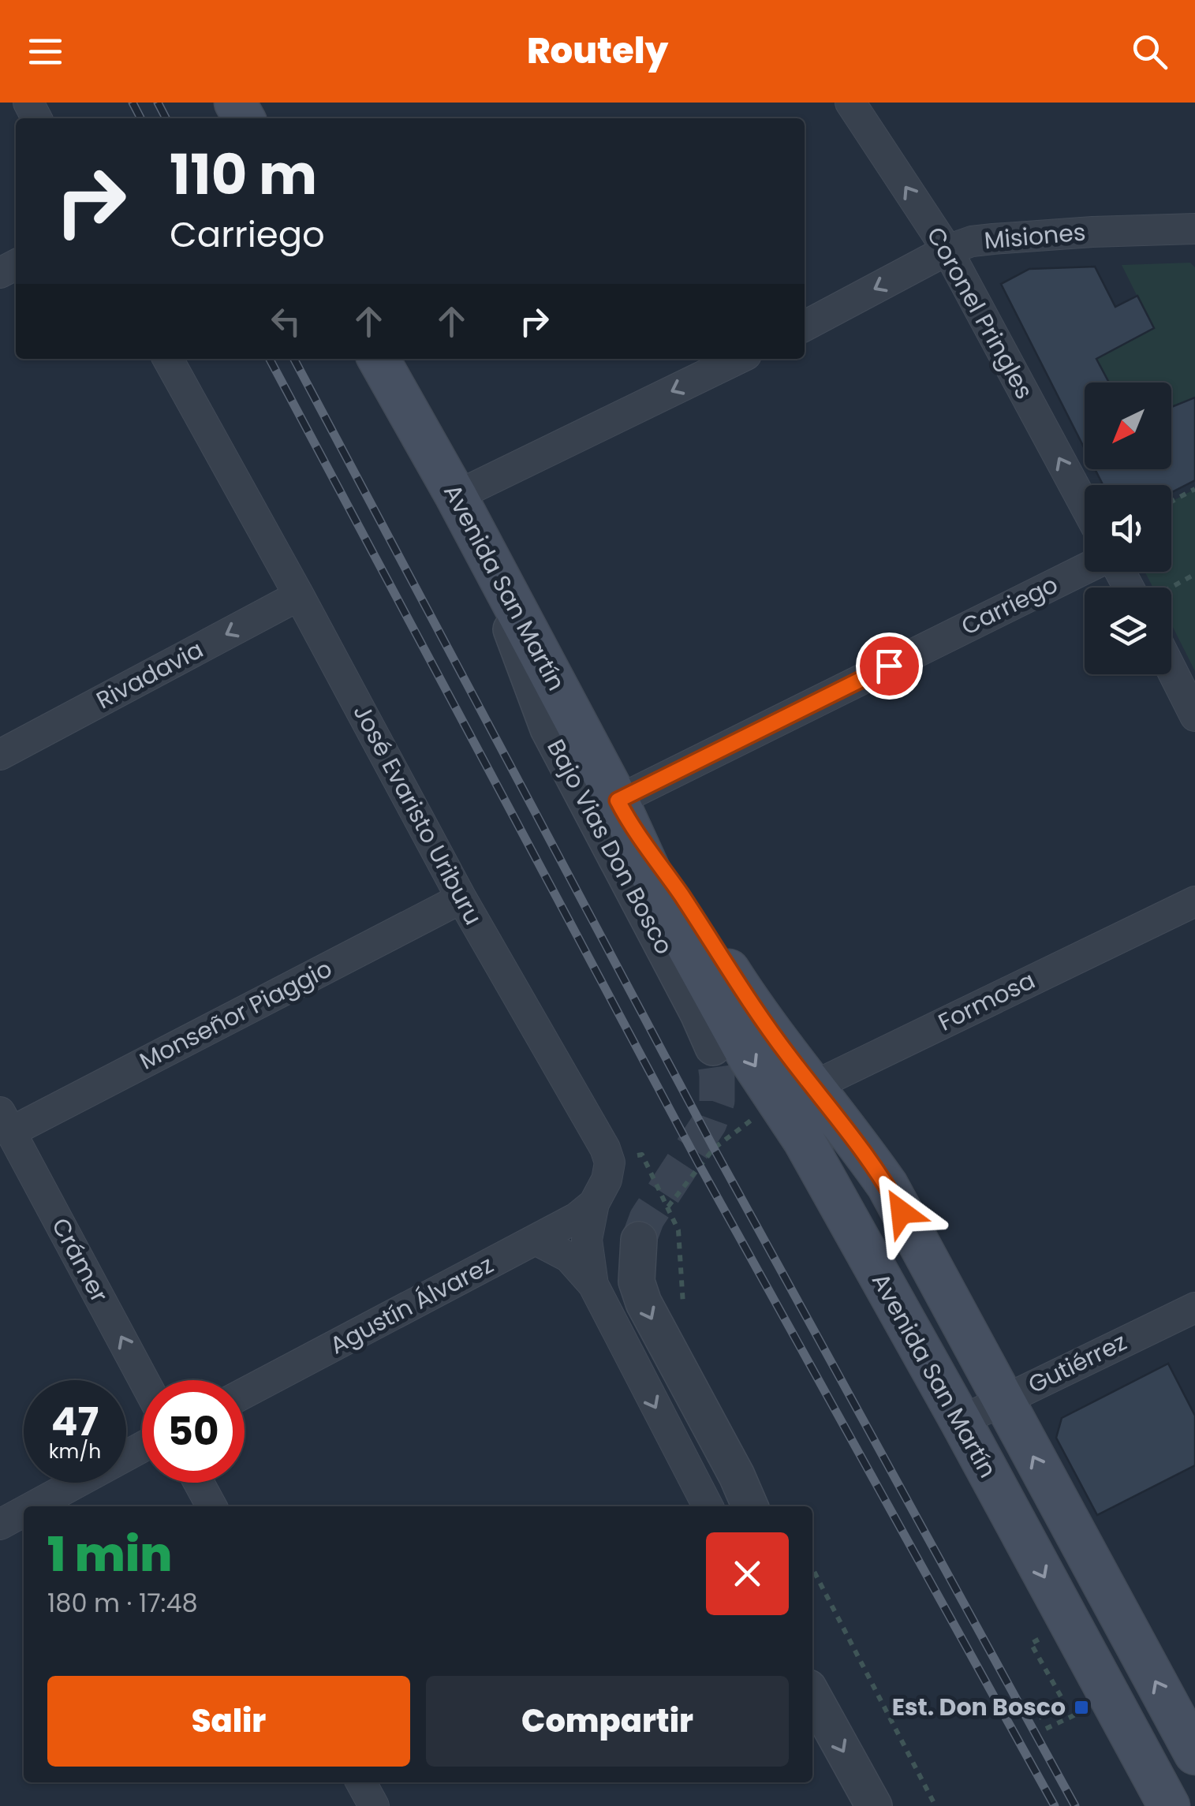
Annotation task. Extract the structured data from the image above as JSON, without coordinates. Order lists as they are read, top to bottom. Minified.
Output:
{"streets":{"main road":["Avenida San Martín"],"street":["Misiones","Coronel Pringles","Carriego","Rivadavia","José Evaristo Uriburu","Bajo Vias Don Bosco","Formosa","Monseñor Piaggio","Crámer","Agustín Álvarez","Gutiérrez"]},"crossings":[["Misiones","Coronel Pringles"],["Avenida San Martín","Carriego"],["Avenida San Martín","Bajo Vias Don Bosco"],["Avenida San Martín","Formosa"],["Avenida San Martín","Gutiérrez"],["Rivadavia","José Evaristo Uriburu"],["José Evaristo Uriburu","Monseñor Piaggio"],["Monseñor Piaggio","Crámer"]],"one_way":["Misiones","Coronel Pringles","Rivadavia","Crámer"],"places":{"transit":["Est. Don Bosco"]},"north":"bottom left","page":{"header":"Routely","turn":["110 m","Carriego"],"speed":"47 km/h","limit":"50","heading":["1 min","180 m · 17:48"],"buttons":["Salir","Compartir"]}}
